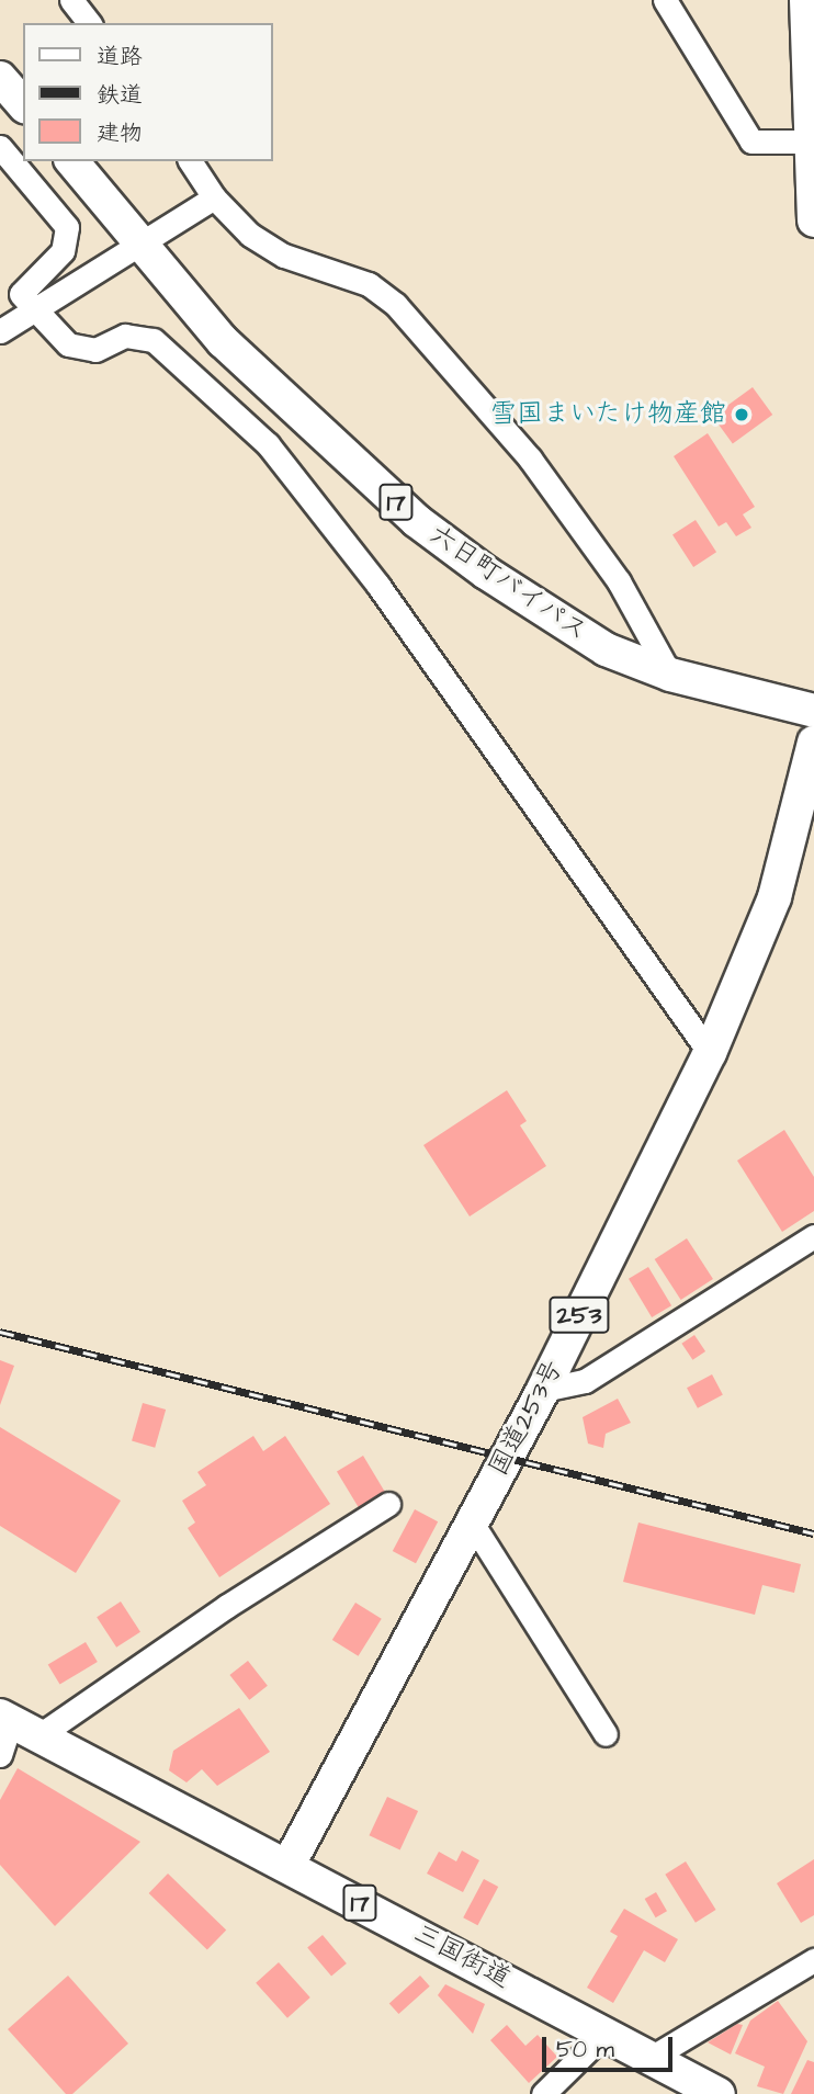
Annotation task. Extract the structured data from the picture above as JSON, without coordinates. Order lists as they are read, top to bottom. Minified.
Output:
{"streets":{"highway":["17","六日町バイパス","253","国道253号","三国街道"]},"crossings":[["国道253号","三国街道"]],"places":["雪国まいたけ物産館"],"legend":["道路","鉄道","建物"],"scale_bar":"50 m"}
